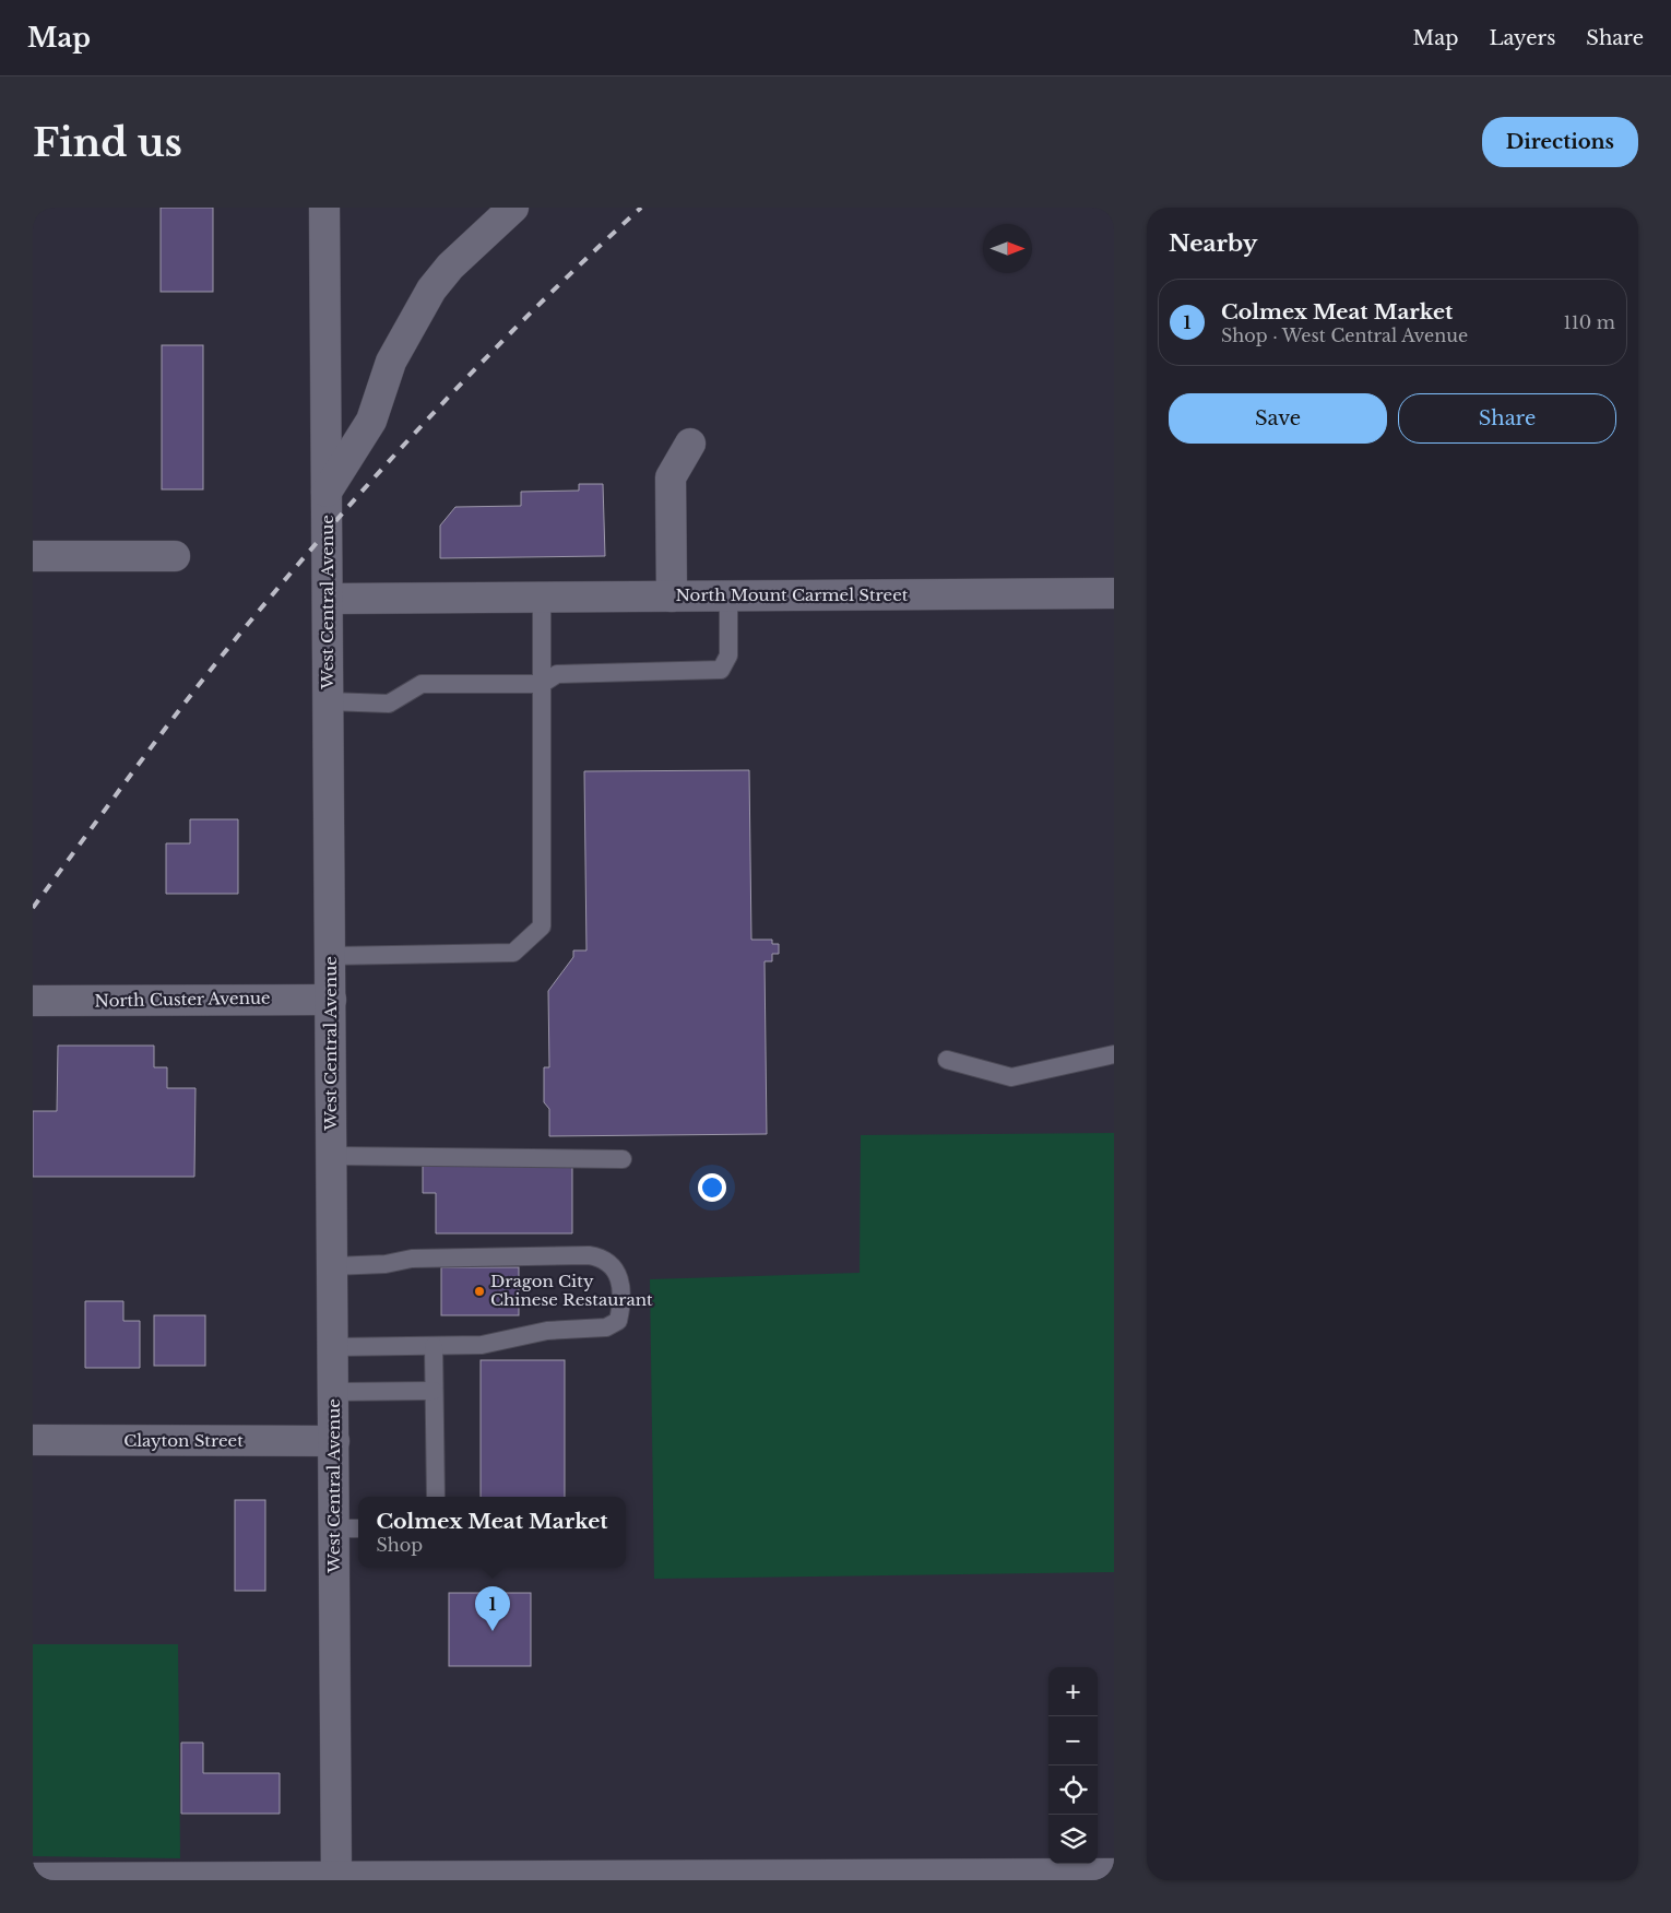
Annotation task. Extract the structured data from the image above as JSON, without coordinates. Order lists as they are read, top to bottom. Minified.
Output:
{"streets":{"street":["North Mount Carmel Street","West Central Avenue","North Custer Avenue","Clayton Street"]},"crossings":[["North Mount Carmel Street","West Central Avenue"],["West Central Avenue","North Custer Avenue"],["West Central Avenue","Clayton Street"]],"places":["Dragon City Chinese Restaurant"],"north":"right","page":{"header":"Map","nav":["Map","Layers","Share"],"buttons":["Directions",["Save","Share"]],"title":"Find us","heading":"Nearby","list":[{"mark":"1","name":"Colmex Meat Market","note":"Shop · West Central Avenue","value":"110 m"}],"popup":["Colmex Meat Market","Shop"],"pins":"1","map_buttons":["+","−"]}}
